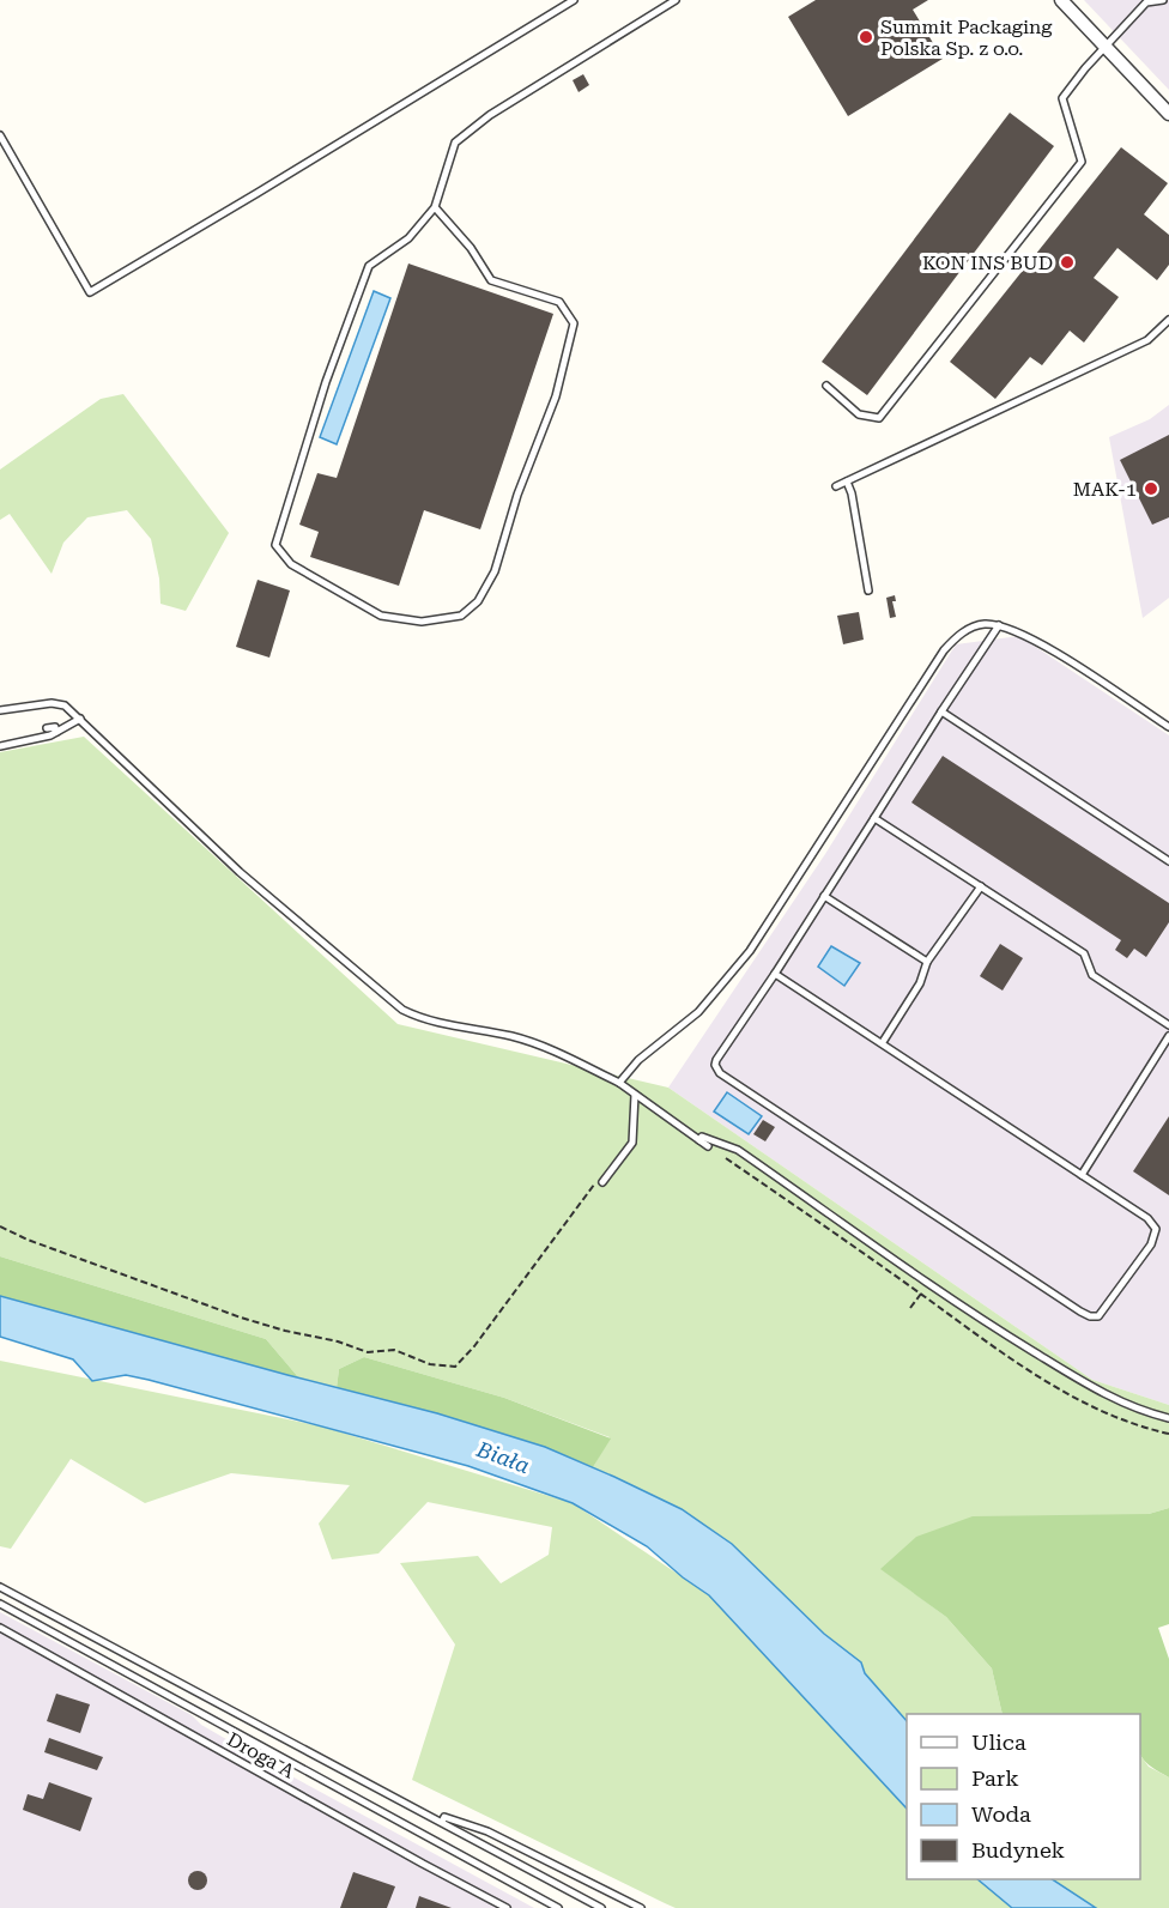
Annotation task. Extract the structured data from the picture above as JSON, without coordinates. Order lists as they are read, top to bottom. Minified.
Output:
{"streets":{"lane":["Droga A"]},"water":["Biała"],"places":["Summit Packaging Polska Sp. z o.o.","KON INS BUD","MAK-1"],"legend":["Ulica","Park","Woda","Budynek"]}
